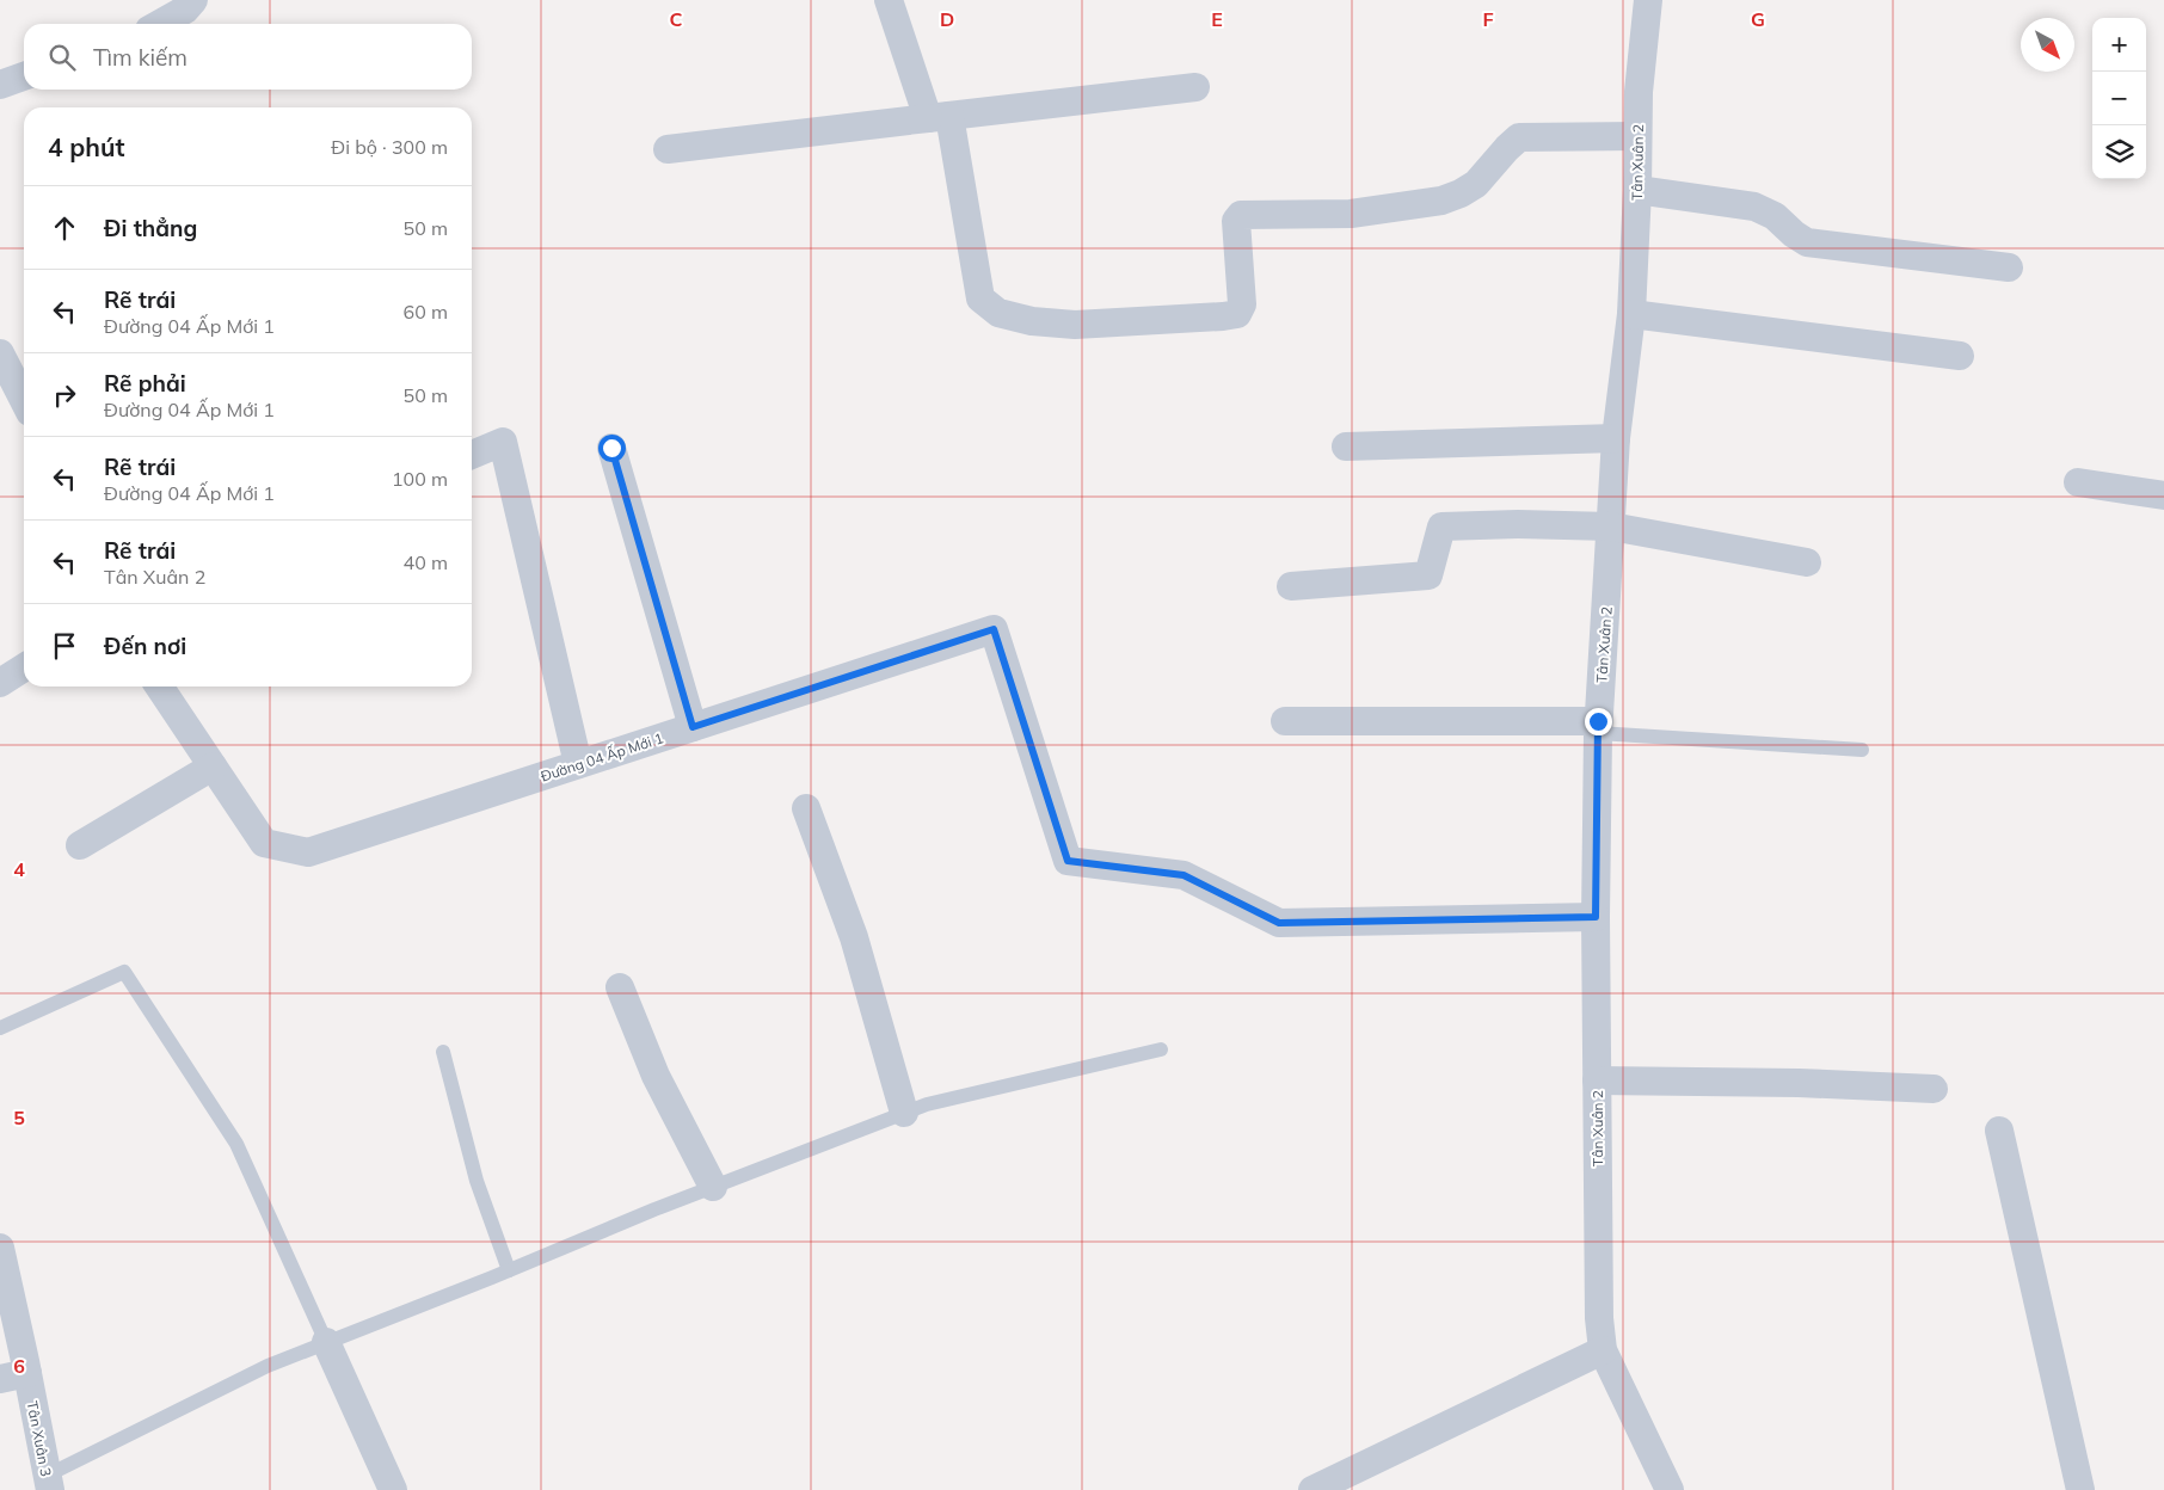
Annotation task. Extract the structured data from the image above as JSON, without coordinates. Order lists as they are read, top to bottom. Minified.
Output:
{"streets":{"street":["Tân Xuân 2","Đường 04 Ấp Mới 1","Tân Xuân 3"]},"crossings":[["Tân Xuân 2","Đường 04 Ấp Mới 1"]],"north":"bottom right","page":{"map_buttons":["+","−"],"search":"Tìm kiếm","heading":["4 phút","Đi bộ · 300 m"],"list":[["Đi thẳng","50 m"],["Rẽ trái","Đường 04 Ấp Mới 1","60 m"],["Rẽ phải","Đường 04 Ấp Mới 1","50 m"],["Rẽ trái","Đường 04 Ấp Mới 1","100 m"],["Rẽ trái","Tân Xuân 2","40 m"],"Đến nơi"]},"grid":{"columns":["C","D","E","F","G"],"rows":["4","5","6"]}}
